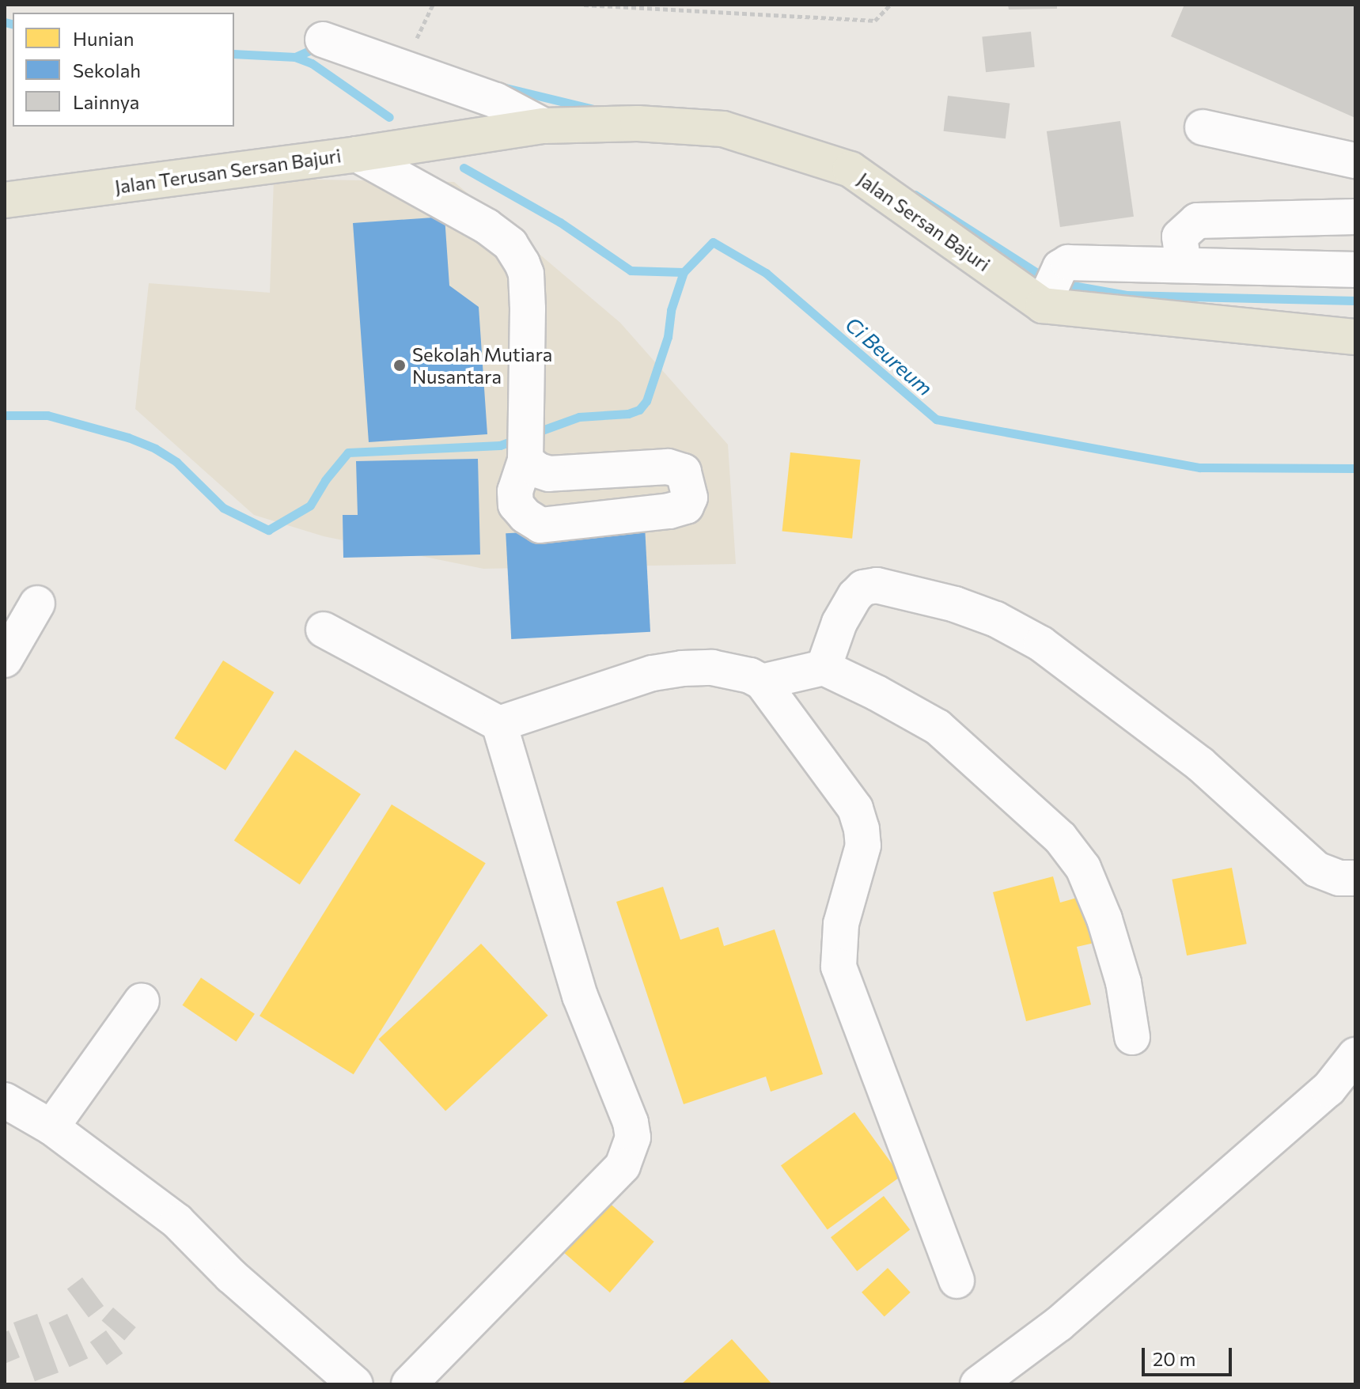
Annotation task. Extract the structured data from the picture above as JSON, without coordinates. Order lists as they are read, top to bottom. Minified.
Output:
{"streets":{"main road":["Jalan Terusan Sersan Bajuri","Jalan Sersan Bajuri"]},"crossings":[["Jalan Terusan Sersan Bajuri","Jalan Sersan Bajuri"]],"water":["Ci Beureum"],"places":["Sekolah Mutiara Nusantara"],"legend":["Hunian","Sekolah","Lainnya"],"scale_bar":"20 m"}
